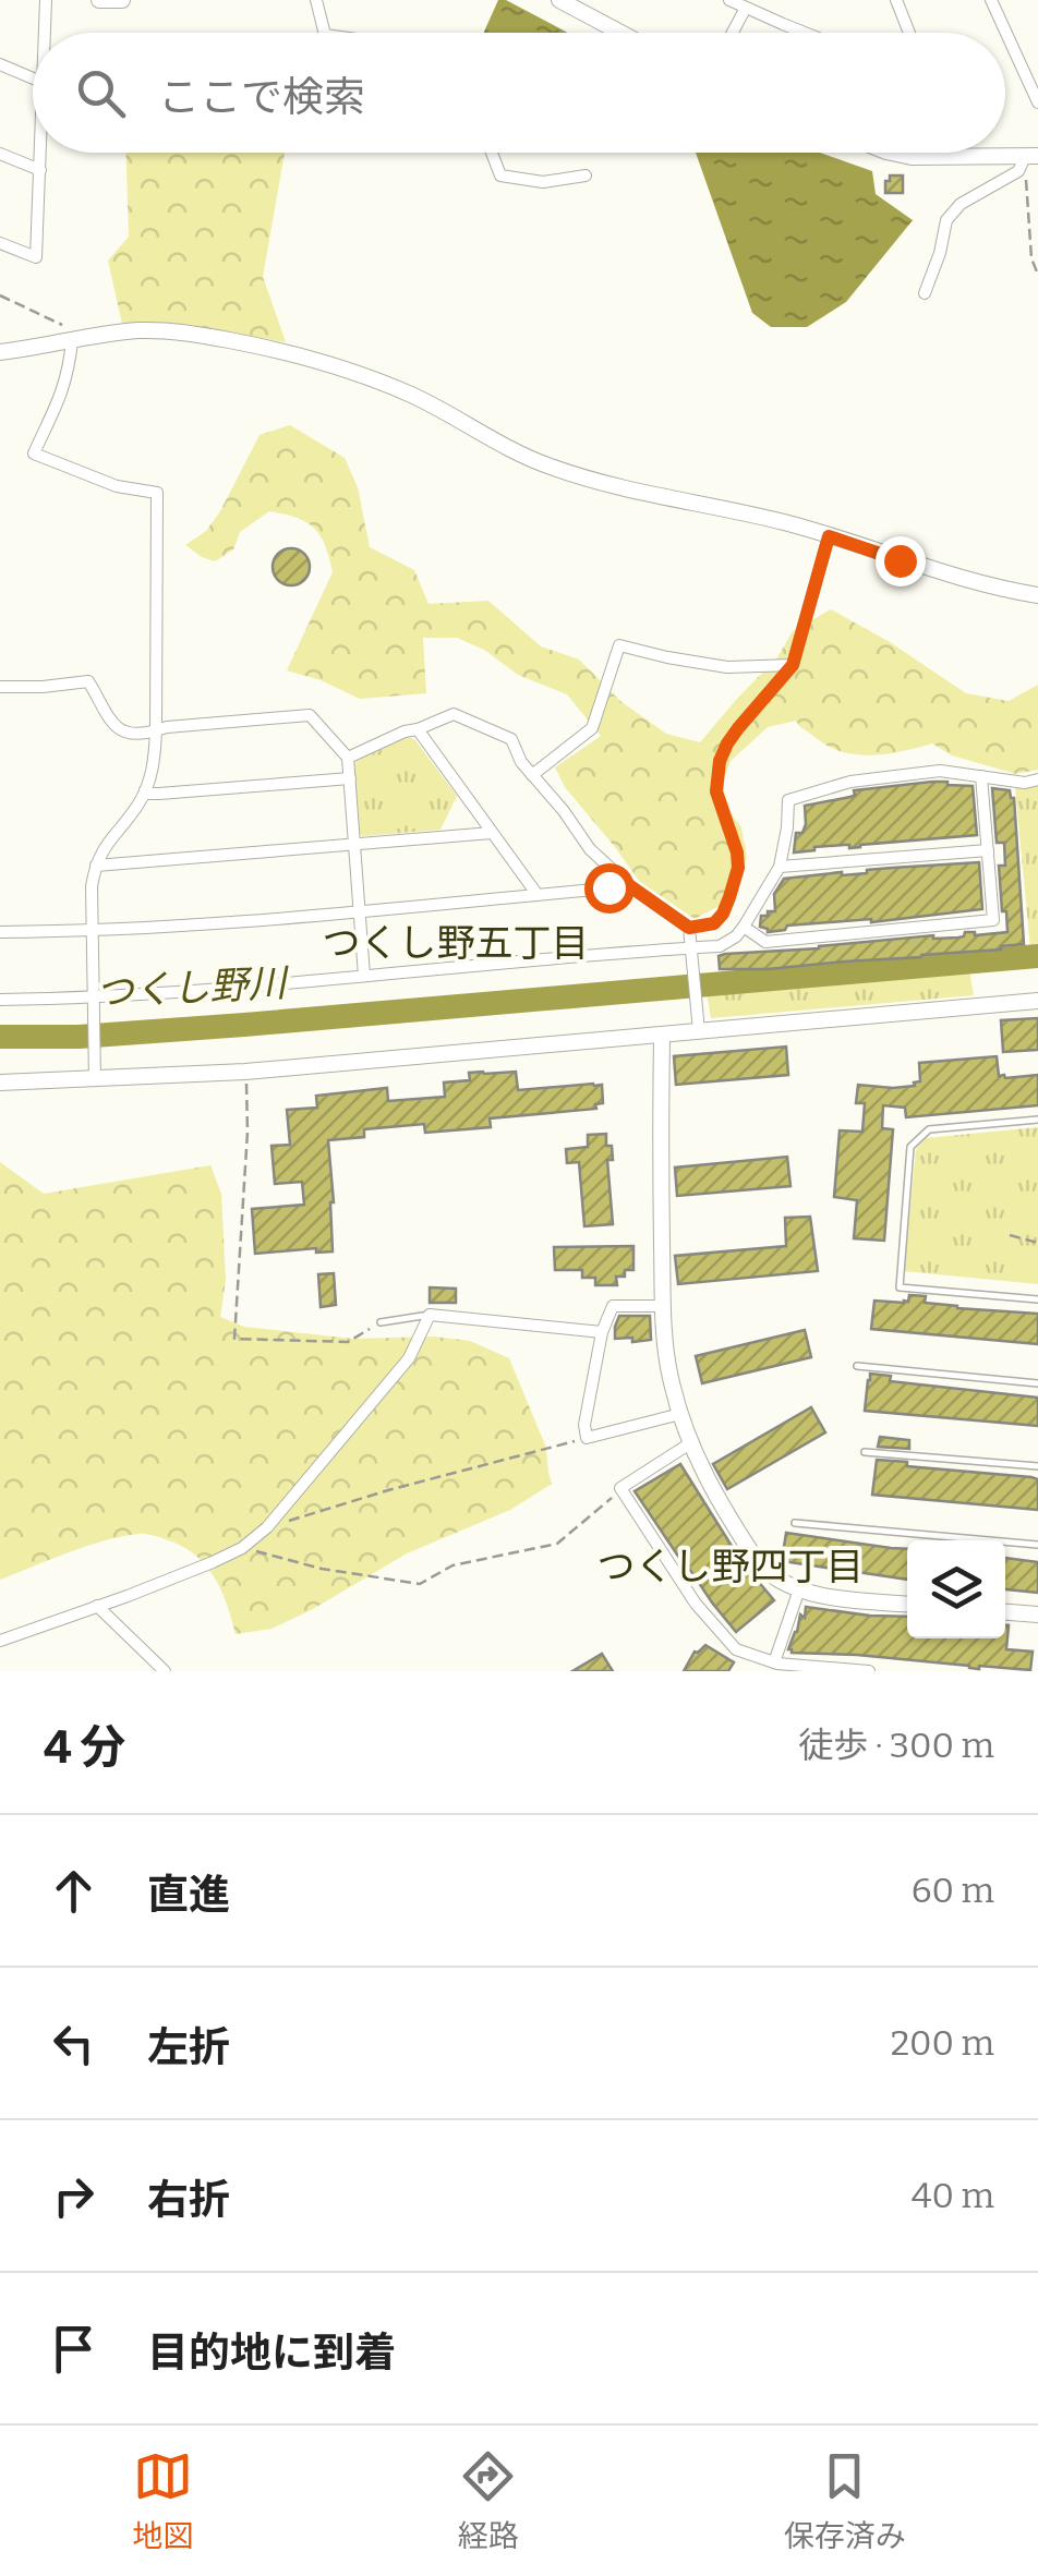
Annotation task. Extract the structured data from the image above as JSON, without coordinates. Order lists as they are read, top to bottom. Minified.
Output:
{"districts":["つくし野五丁目","つくし野四丁目"],"water":["つくし野川"],"page":{"search":"ここで検索","heading":["4 分","徒歩 · 300 m"],"list":[["直進","60 m"],["左折","200 m"],["右折","40 m"],"目的地に到着"],"nav":["地図","経路","保存済み"]}}
